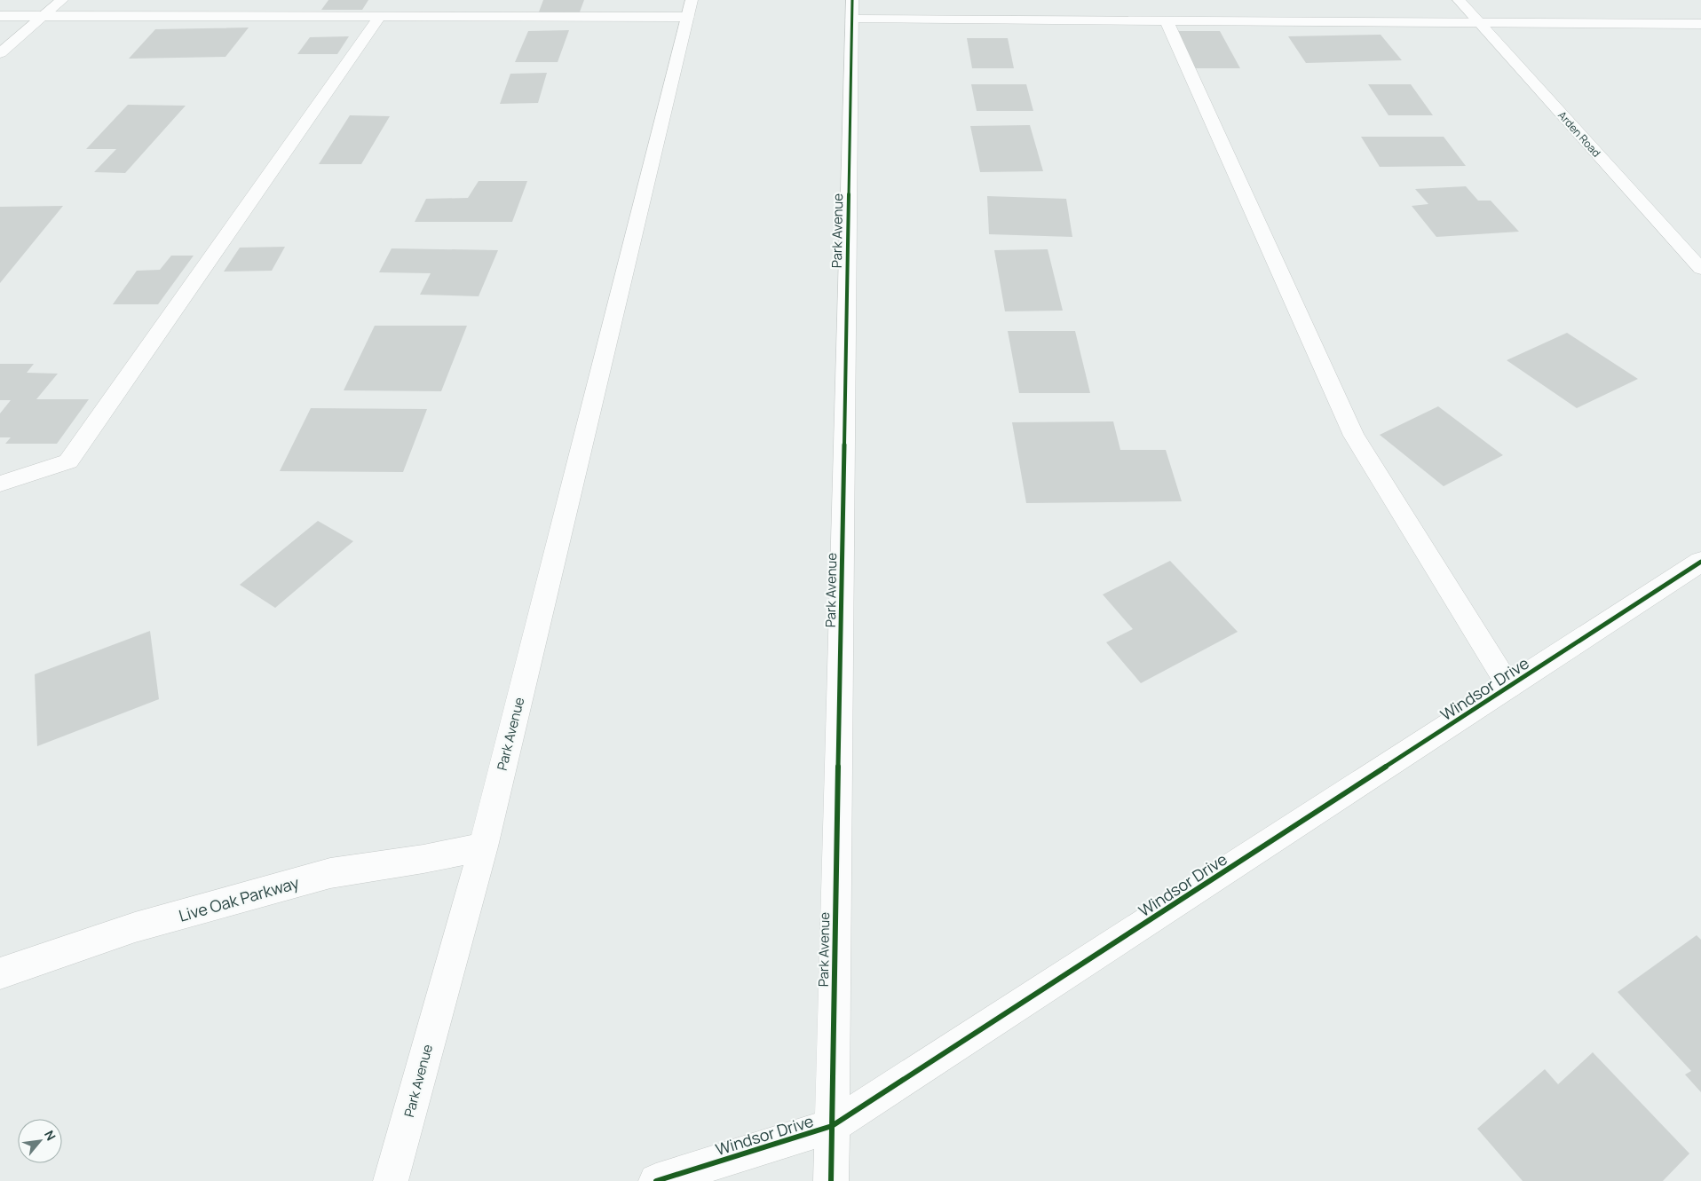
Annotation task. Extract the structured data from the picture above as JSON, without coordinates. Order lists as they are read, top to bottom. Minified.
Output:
{"streets":{"street":["Arden Road","Park Avenue","Windsor Drive","Live Oak Parkway"]},"crossings":[["Park Avenue","Windsor Drive"],["Park Avenue","Live Oak Parkway"]],"north":"top right"}
